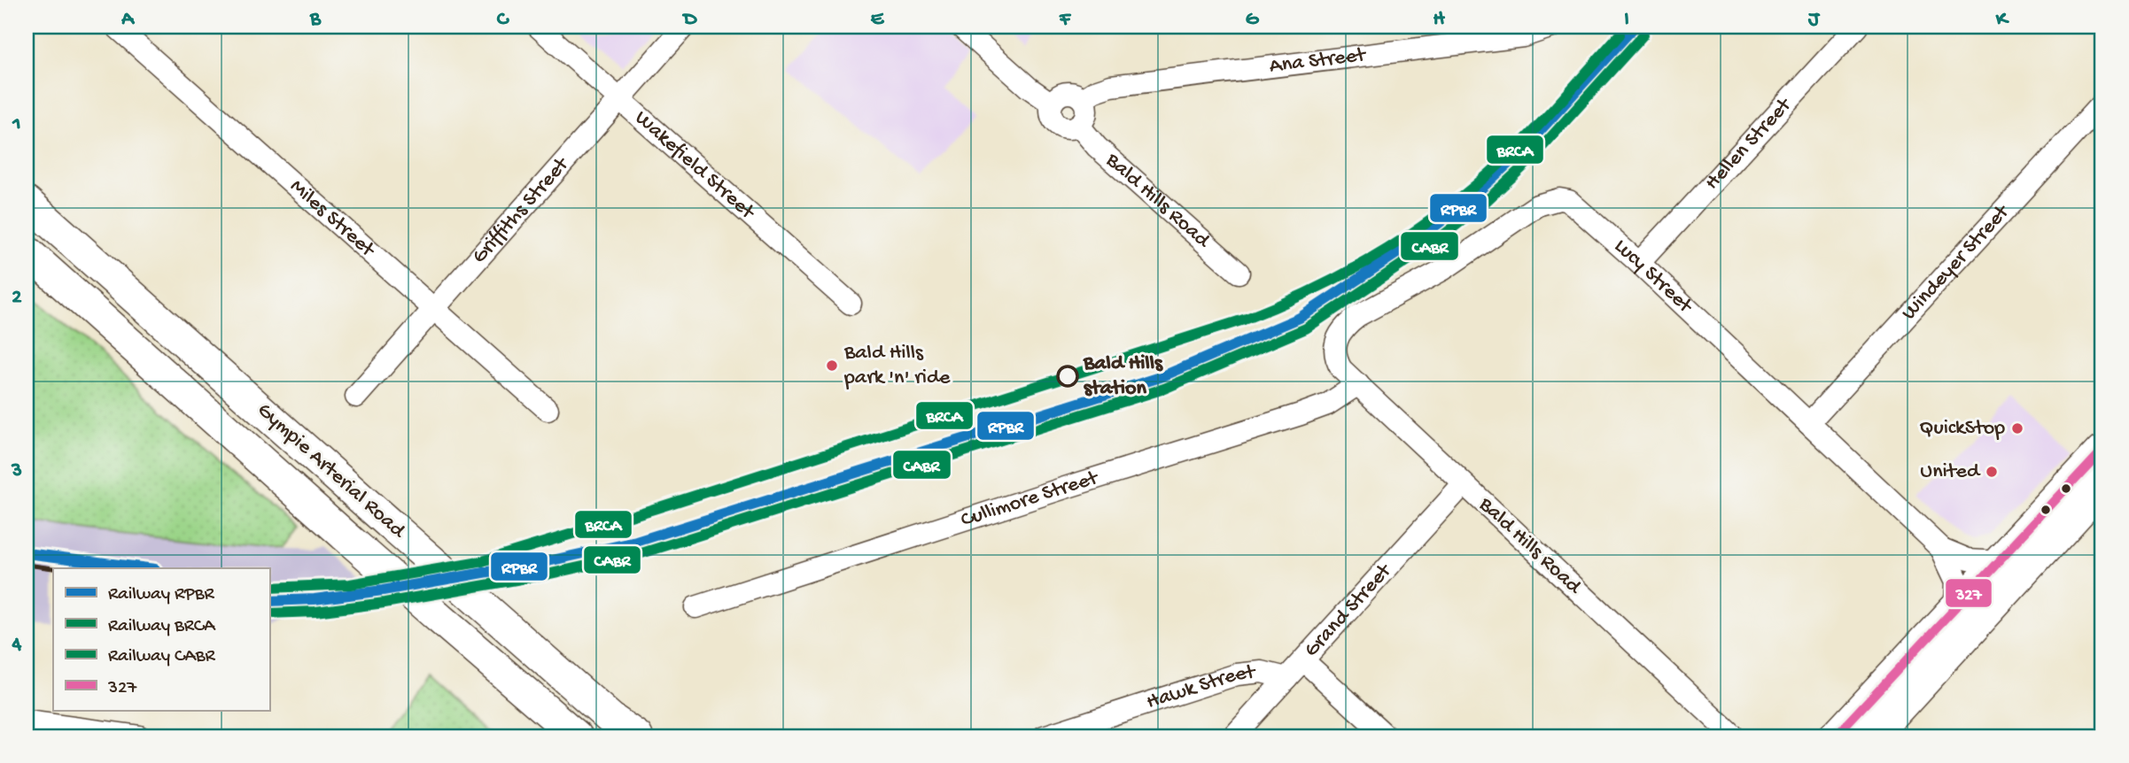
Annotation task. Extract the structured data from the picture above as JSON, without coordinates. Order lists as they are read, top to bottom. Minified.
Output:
{"streets":{"highway":["Gympie Arterial Road"],"street":["Ana Street","Hellen Street","Wakefield Street","Bald Hills Road","Griffiths Street","Miles Street","Windeyer Street","Lucy Street","Cullimore Street","Grand Street","Hawk Street"]},"crossings":[["Ana Street","Bald Hills Road"],["Hellen Street","Lucy Street"],["Wakefield Street","Griffiths Street"],["Bald Hills Road","Lucy Street"],["Bald Hills Road","Cullimore Street"],["Bald Hills Road","Grand Street"],["Griffiths Street","Miles Street"],["Windeyer Street","Lucy Street"],["Grand Street","Hawk Street"]],"places":["Bald Hills park 'n' ride","Bald Hills station","QuickStop","United"],"lines":["rail line RPBR","rail line BRCA","rail line CABR","transit line 327"],"legend":["Railway RPBR","Railway BRCA","Railway CABR","327"],"grid":{"columns":["A","B","C","D","E","F","G","H","I","J","K"],"rows":["1","2","3","4"]}}
